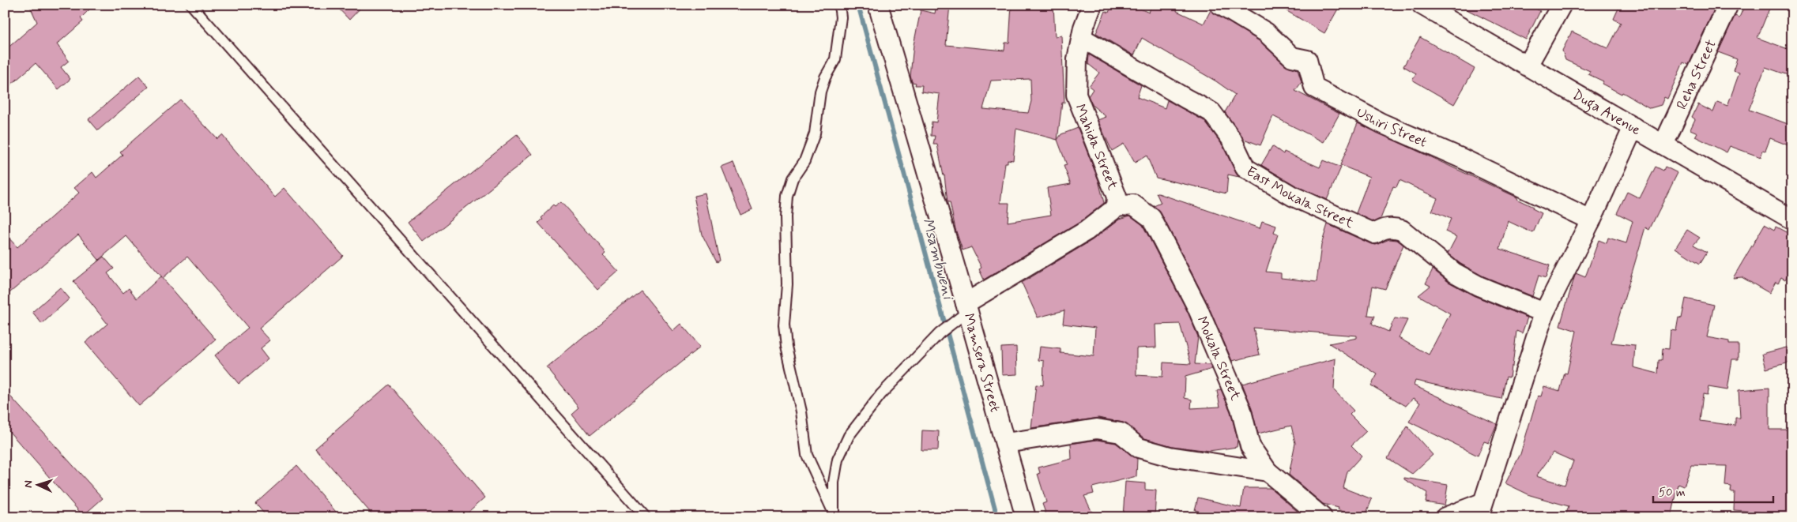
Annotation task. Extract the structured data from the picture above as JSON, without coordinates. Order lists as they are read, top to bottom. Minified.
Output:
{"streets":{"street":["Reha Street","Duga Avenue","Ushiri Street","Mahida Street","East Mokala Street","Mokala Street","Mamsera Street"]},"crossings":[["Reha Street","Duga Avenue"],["Mahida Street","East Mokala Street"],["Mahida Street","Mokala Street"],["Mahida Street","Mamsera Street"]],"water":["Msambweni"],"scale_bar":"50 m","north":"left"}
